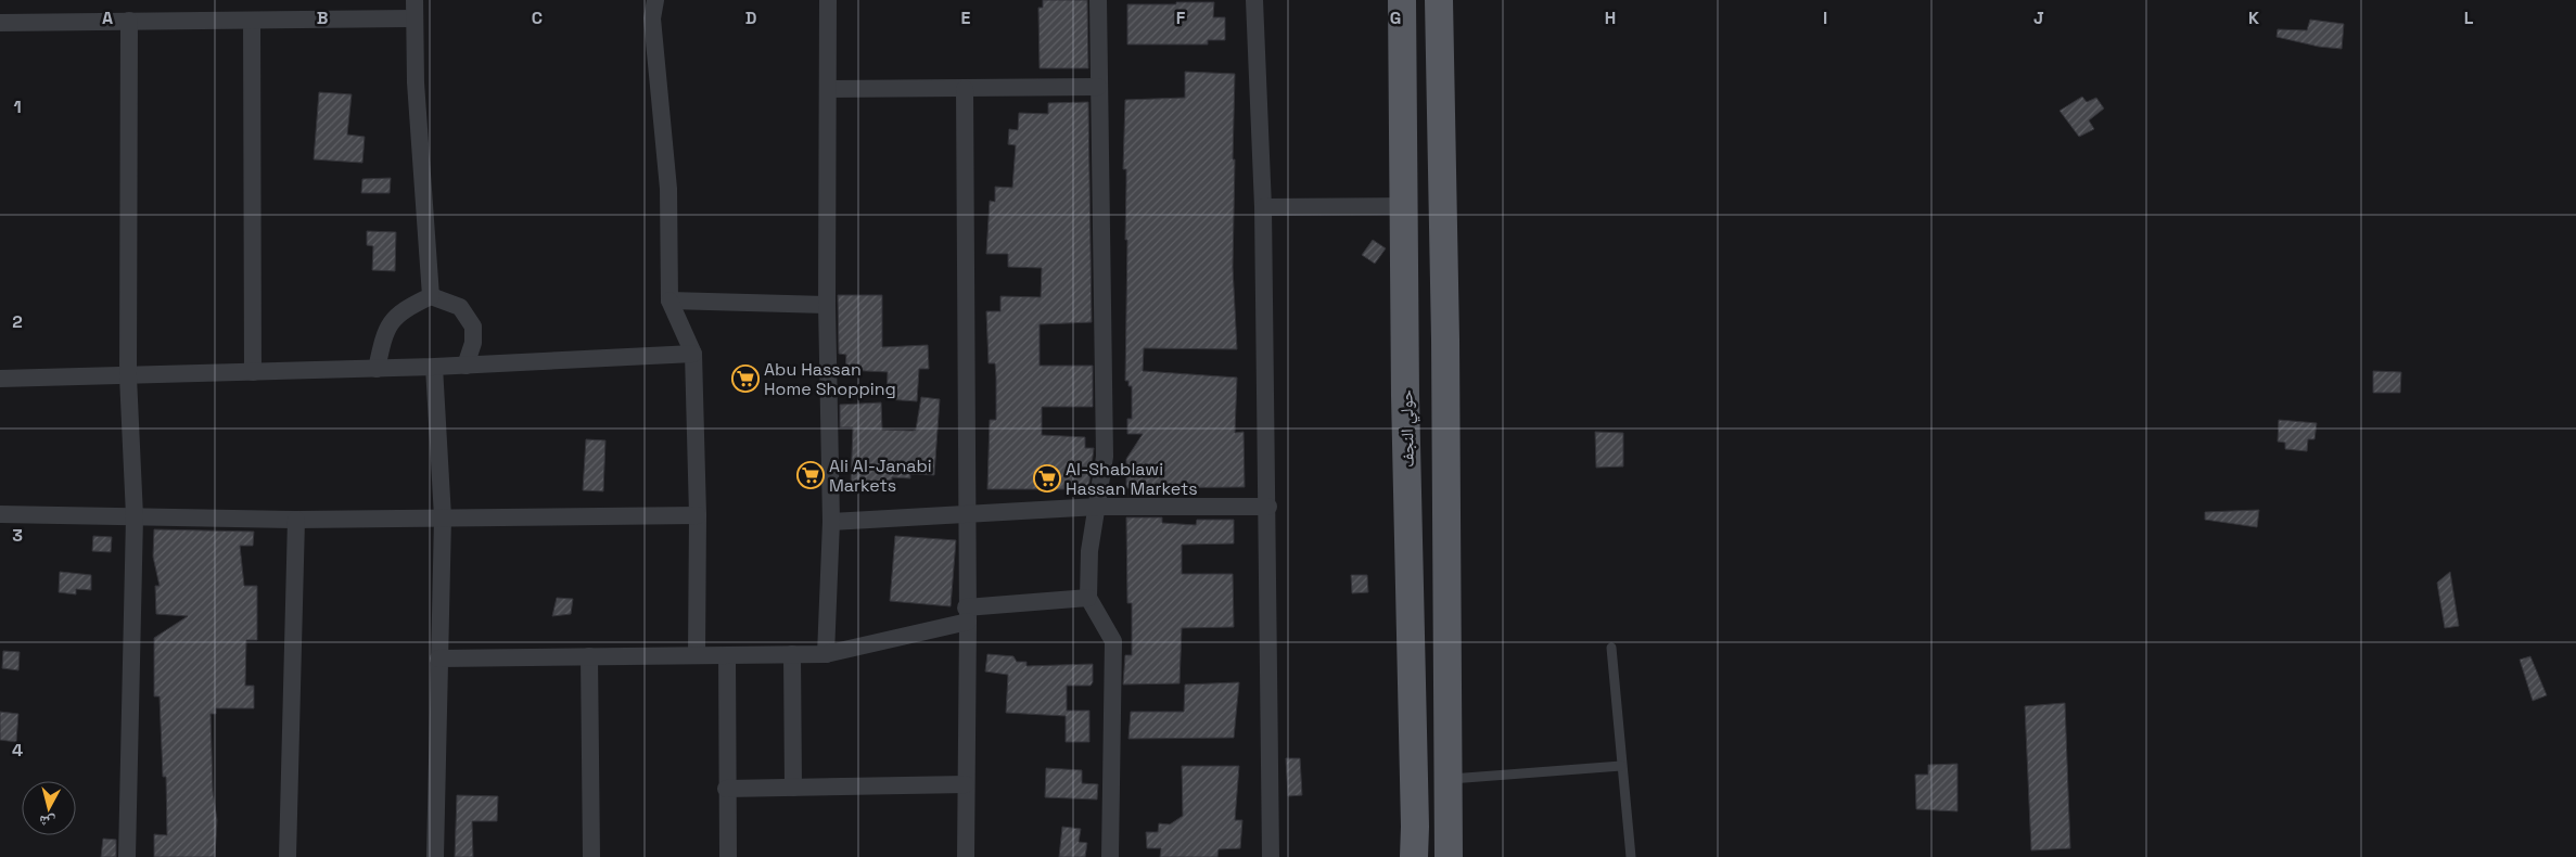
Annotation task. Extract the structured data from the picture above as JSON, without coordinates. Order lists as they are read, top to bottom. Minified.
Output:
{"streets":{"main road":["حولي النجف"]},"places":{"supermarket":["Abu Hassan Home Shopping","Ali Al-Janabi Markets","Al-Shablawi Hassan Markets"]},"north":"bottom","grid":{"columns":["A","B","C","D","E","F","G","H","I","J","K","L"],"rows":["1","2","3","4"]}}
